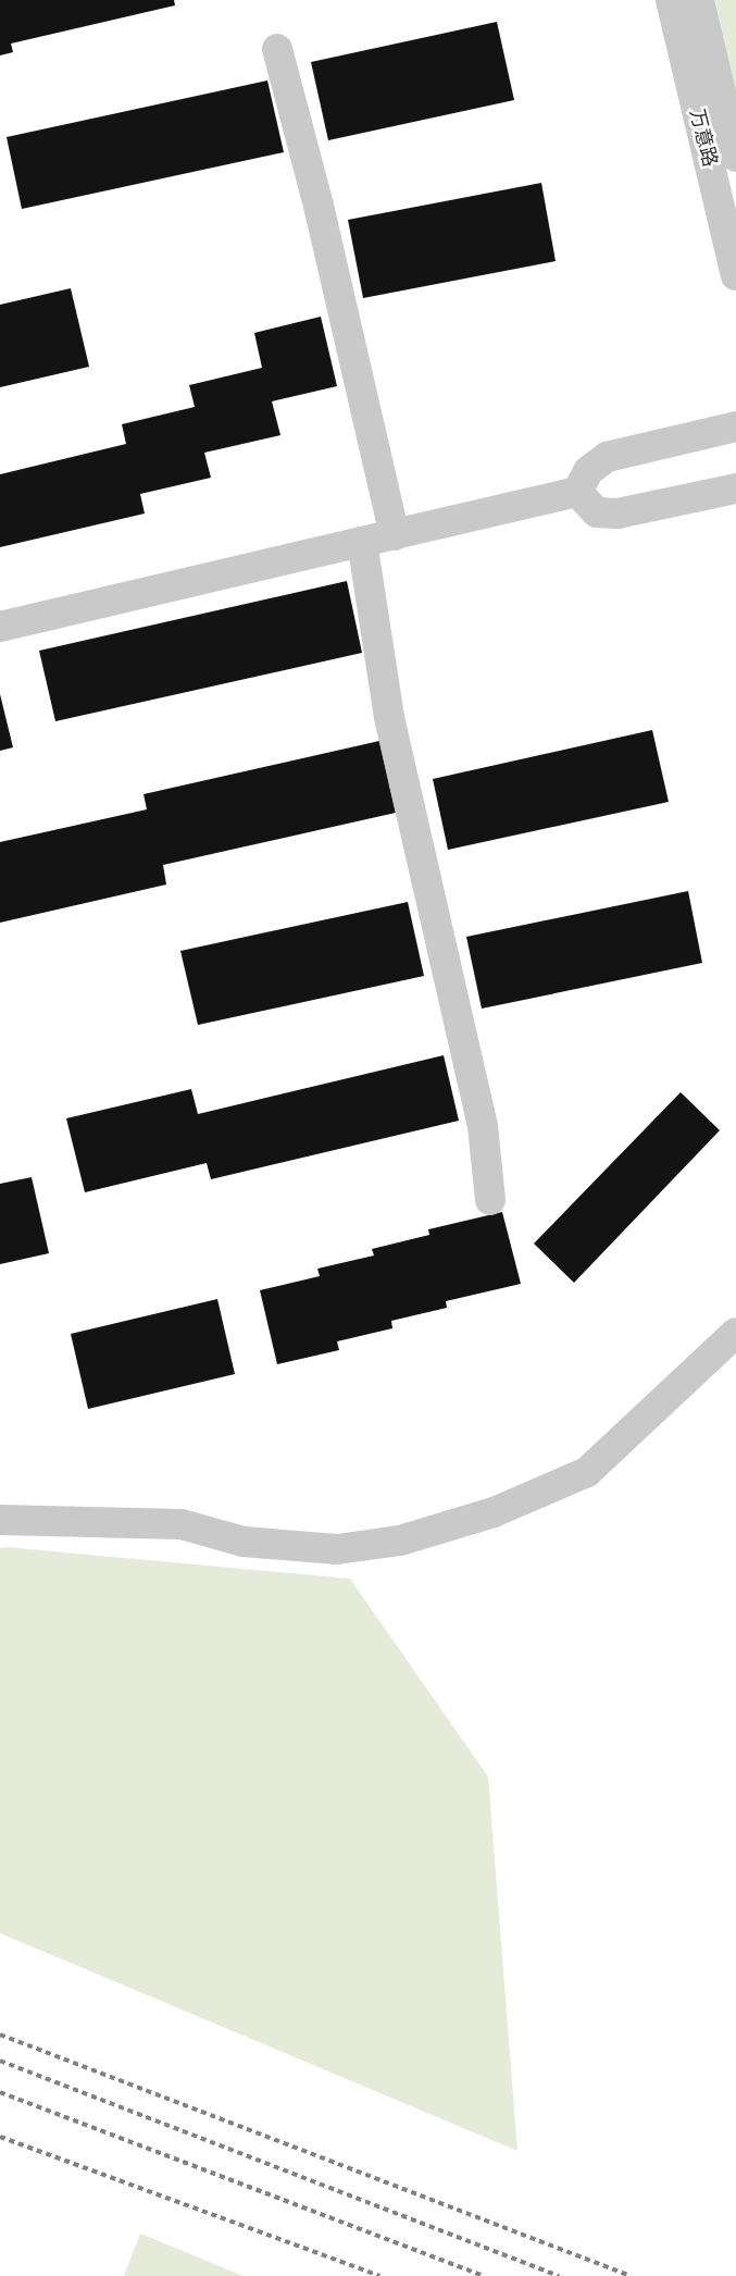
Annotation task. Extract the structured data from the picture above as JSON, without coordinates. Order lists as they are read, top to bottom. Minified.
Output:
{"streets":{"street":["万意路"]}}
